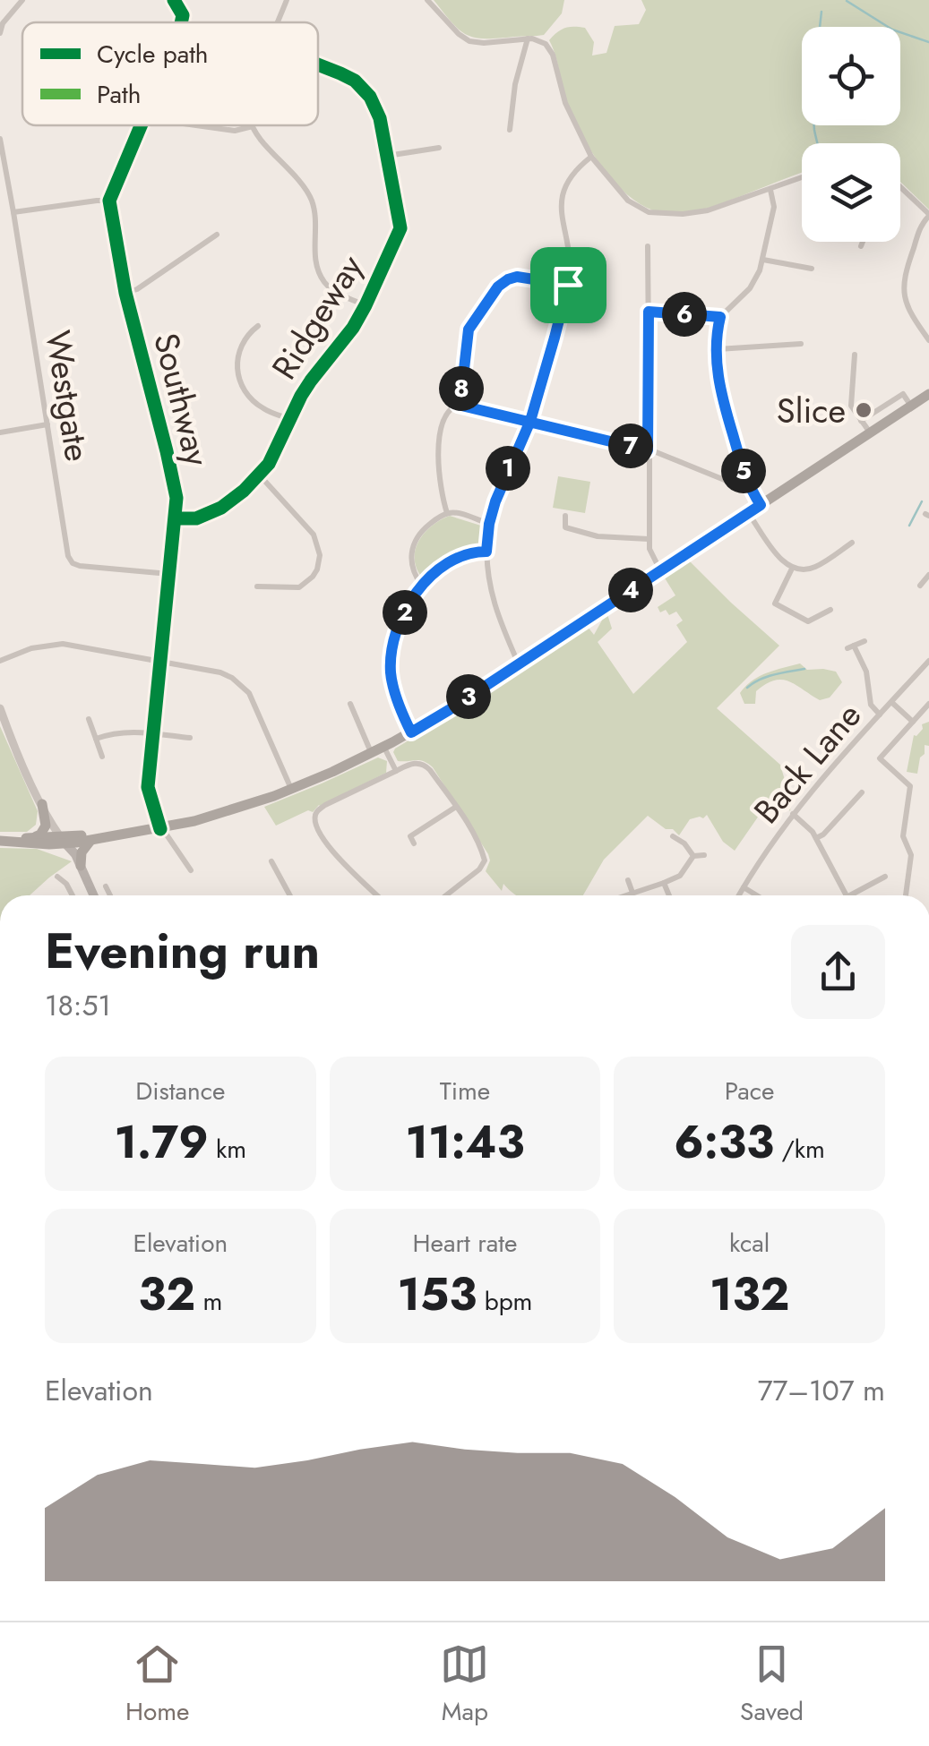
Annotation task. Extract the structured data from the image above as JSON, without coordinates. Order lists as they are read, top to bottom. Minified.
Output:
{"streets":{"street":["Ridgeway","Westgate","Southway","Back Lane"]},"crossings":[["Ridgeway","Southway"],["Westgate","Southway"]],"places":["Slice"],"legend":["Cycle path","Path"],"page":{"pins":["6","8","7","1","5","4","2","3"],"heading":["Evening run","18:51"],"stats":[["Distance","1.79 km"],["Time","11:43"],["Pace","6:33 /km"],["Elevation","32 m"],["Heart rate","153 bpm"],["kcal","132"]],"chart":["Elevation","77–107 m"],"tabs":["Home","Map","Saved"]}}
